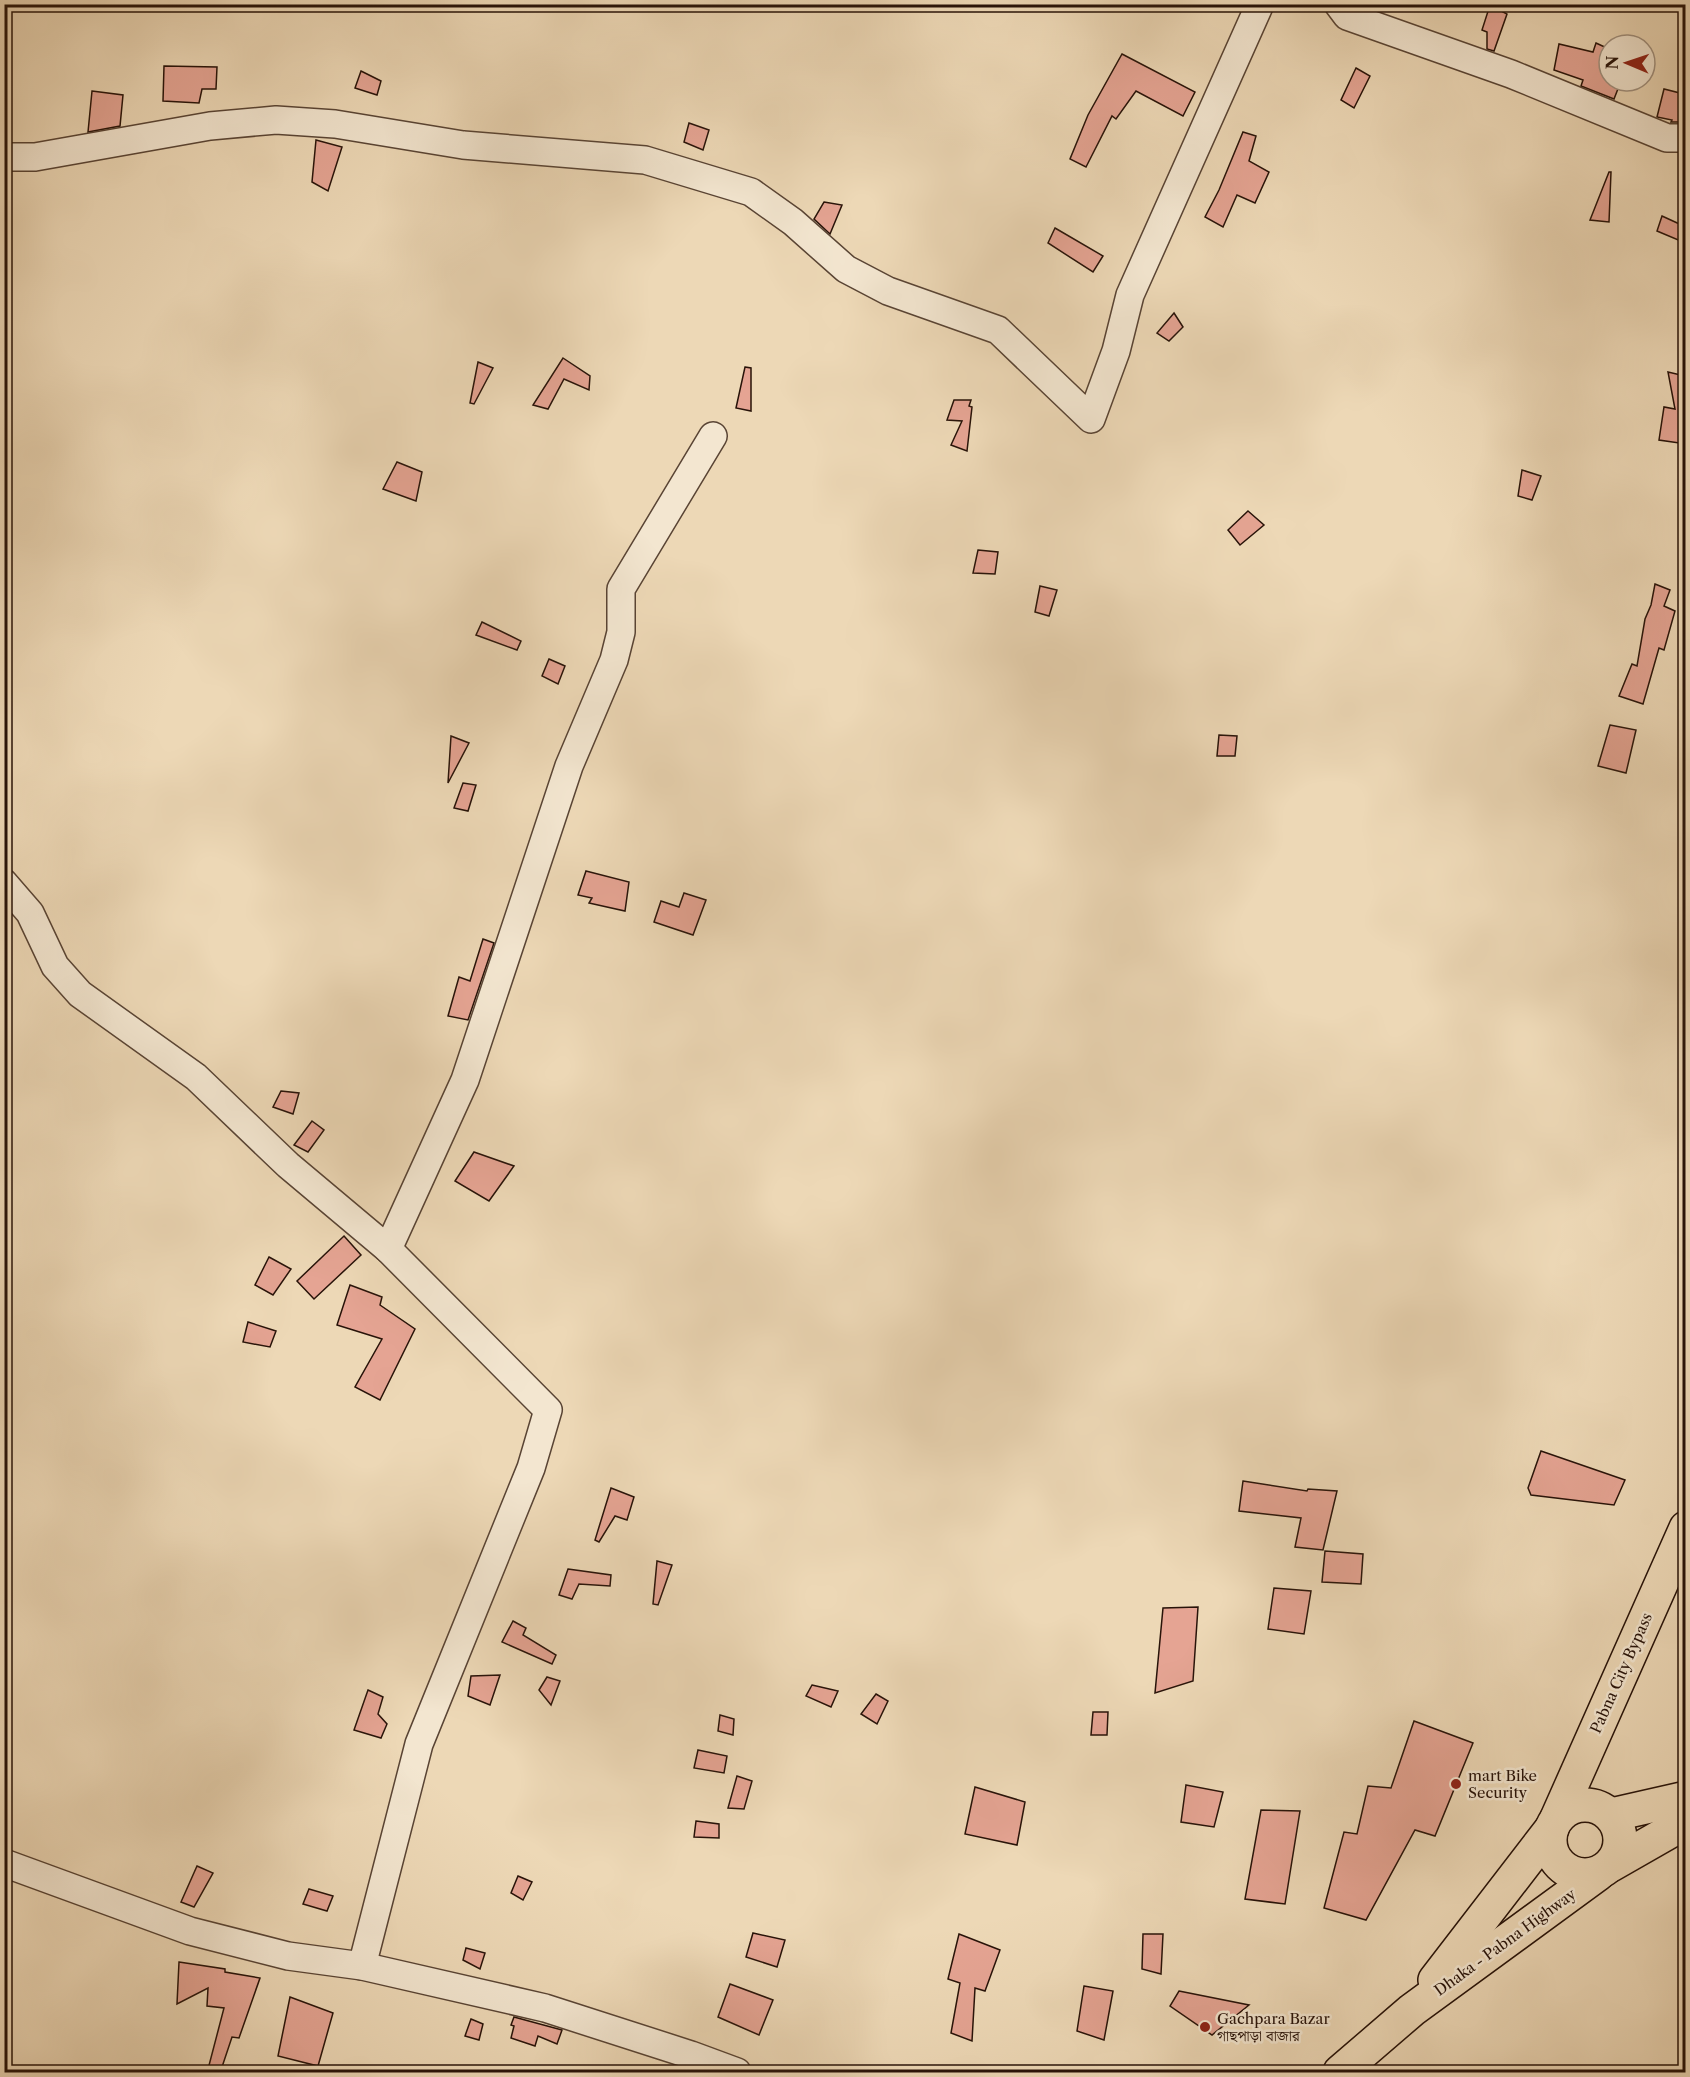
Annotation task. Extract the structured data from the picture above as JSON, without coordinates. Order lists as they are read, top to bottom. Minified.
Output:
{"streets":{"highway":["Pabna City Bypass","Dhaka - Pabna Highway"]},"crossings":[["Pabna City Bypass","Dhaka - Pabna Highway"]],"places":["mart Bike Security","Gachpara Bazar গাছপাড়া বাজার"],"north":"left"}
